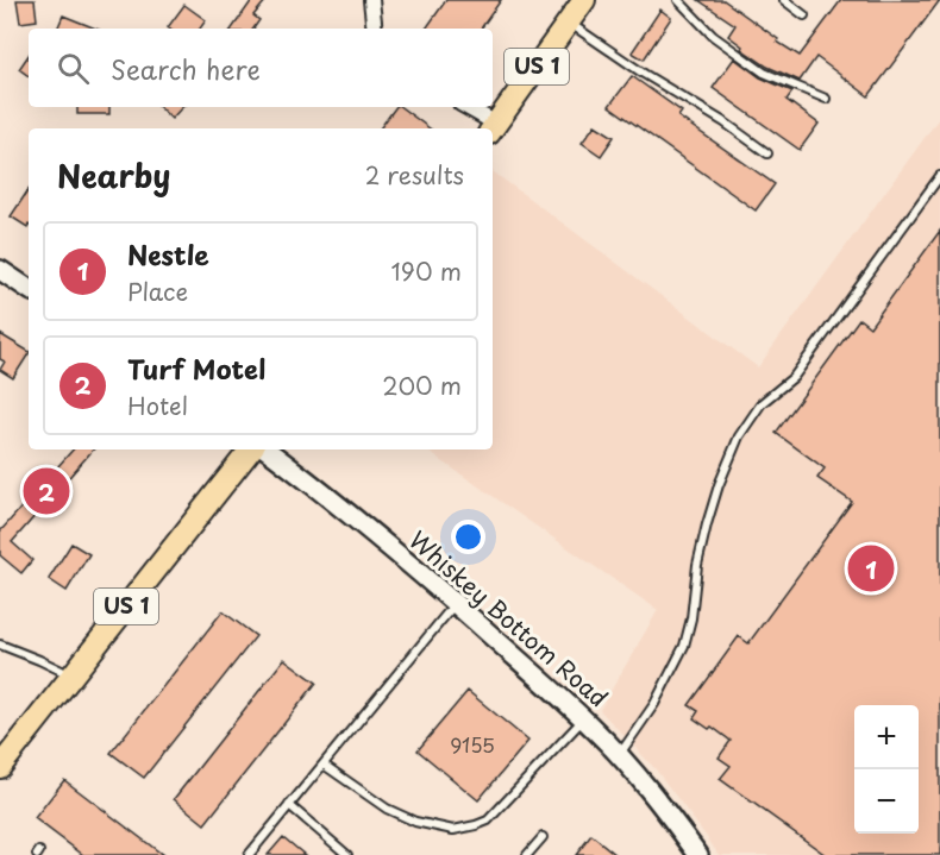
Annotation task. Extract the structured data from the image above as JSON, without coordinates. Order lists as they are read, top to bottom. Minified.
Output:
{"streets":{"main road":["US 1"],"street":["Whiskey Bottom Road"]},"house_numbers":["9155"],"page":{"search":"Search here","heading":["Nearby","2 results"],"list":[{"mark":"1","name":"Nestle","note":"Place","value":"190 m"},{"mark":"2","name":"Turf Motel","note":"Hotel","value":"200 m"}],"pins":["2","1"],"map_buttons":["+","−"]}}
